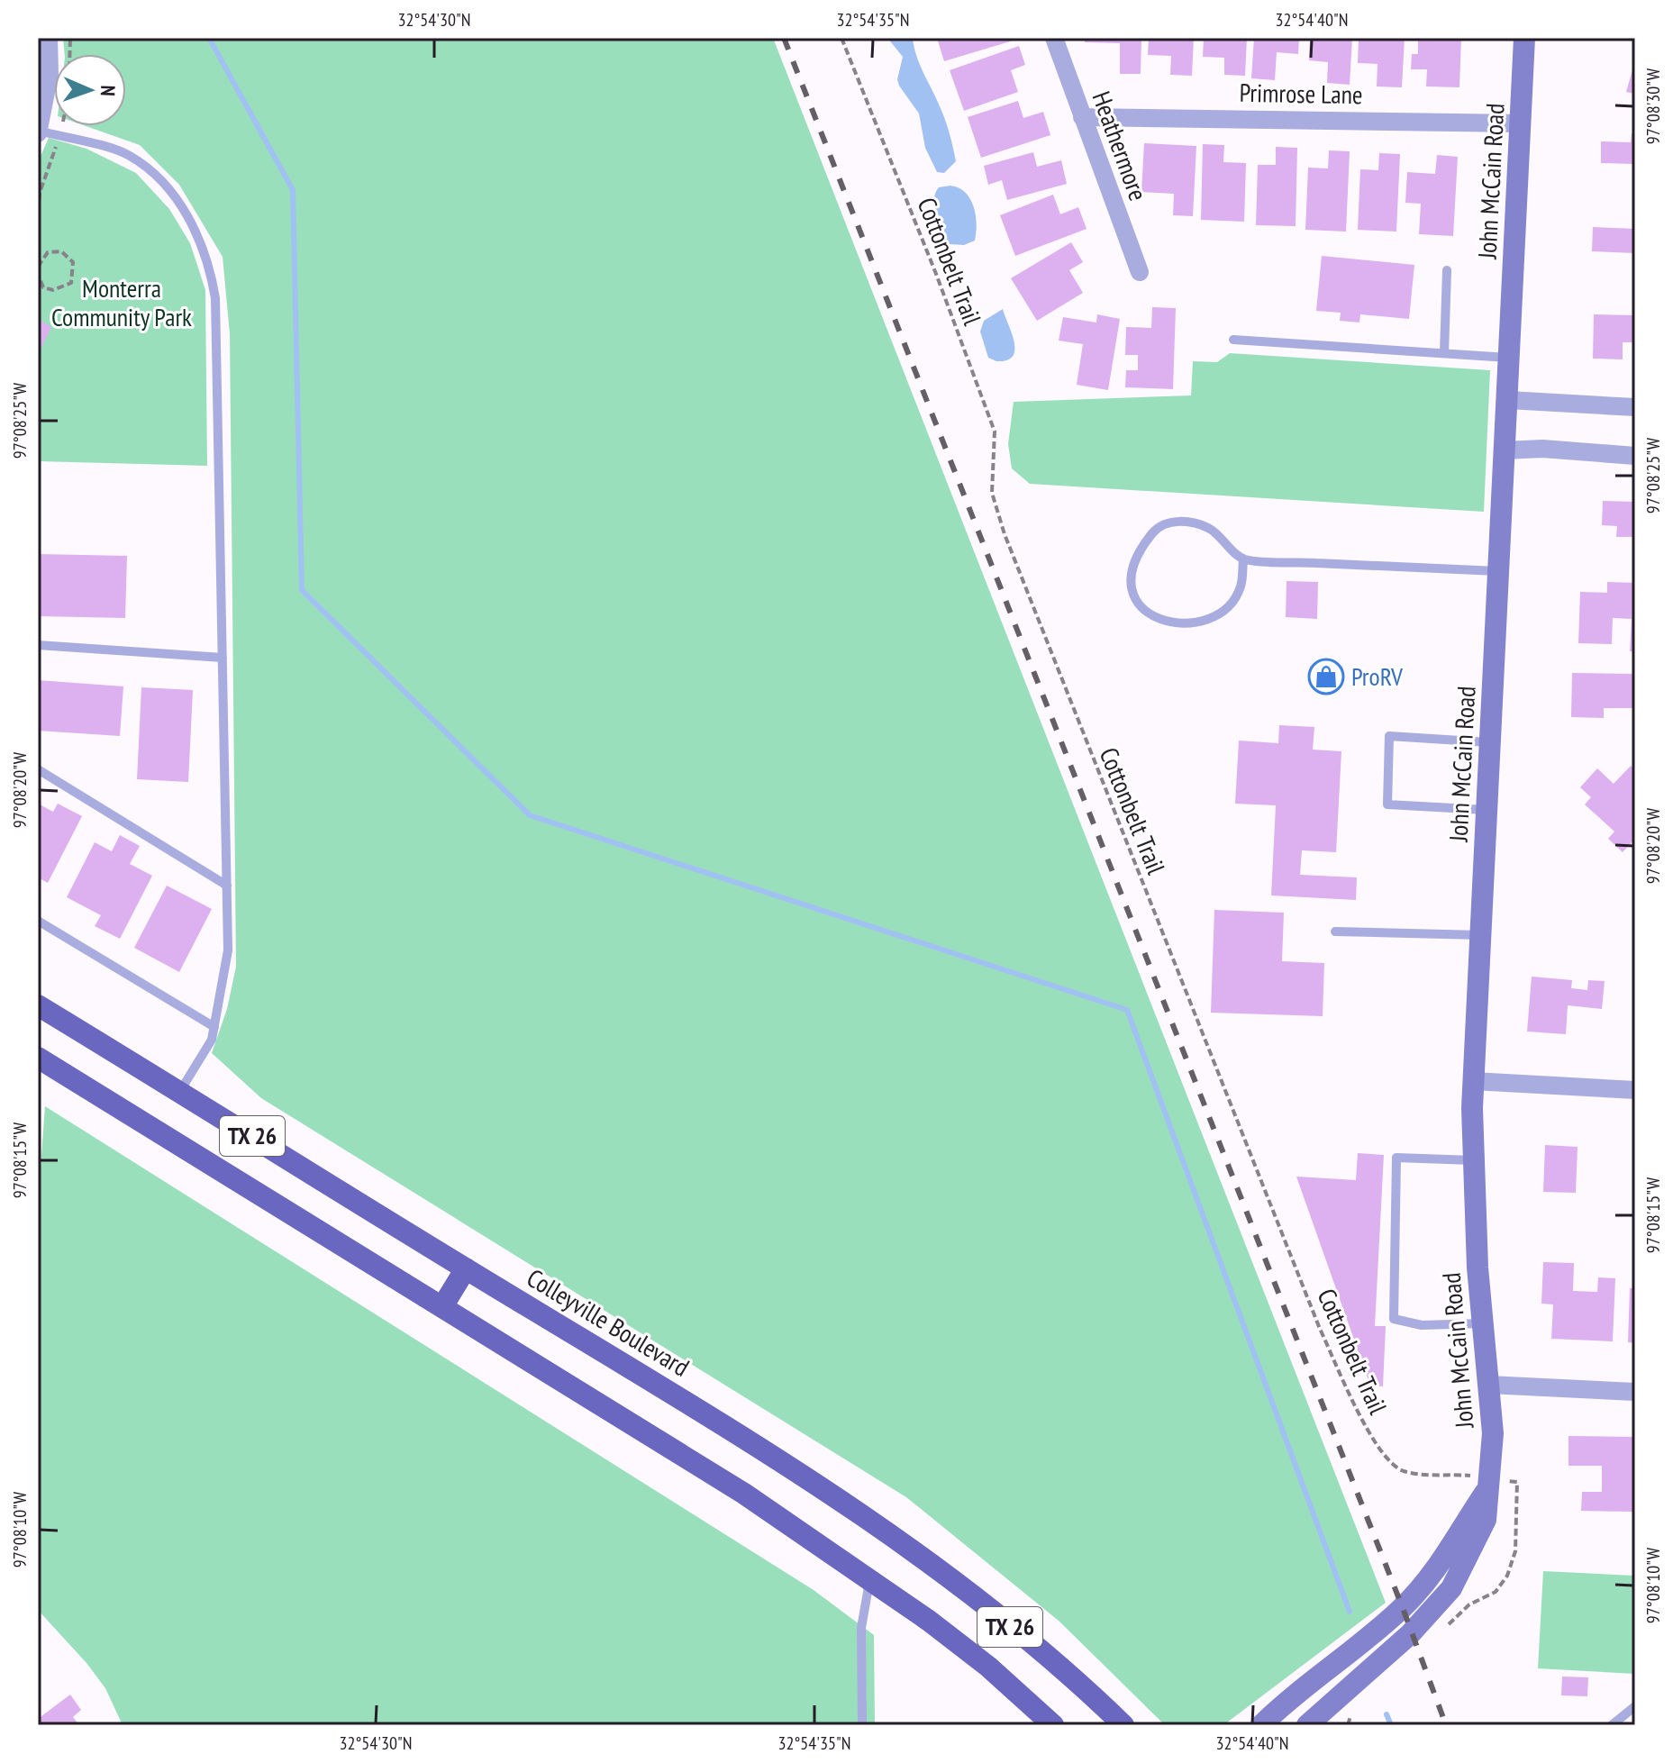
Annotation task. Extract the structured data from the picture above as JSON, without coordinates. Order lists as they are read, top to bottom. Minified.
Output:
{"streets":{"main road":["John McCain Road","TX 26","Colleyville Boulevard"],"street":["Primrose Lane","Heathermore"],"path":["Cottonbelt Trail"]},"crossings":[["Primrose Lane","Heathermore"],["Primrose Lane","John McCain Road"],["John McCain Road","Cottonbelt Trail"]],"parks":["Monterra Community Park"],"places":{"shop":["ProRV"]},"north":"right","coordinates":["32°54'30\"N","32°54'35\"N","32°54'40\"N","97°08'30\"W","97°08'25\"W","97°08'20\"W","97°08'15\"W","97°08'10\"W"]}
